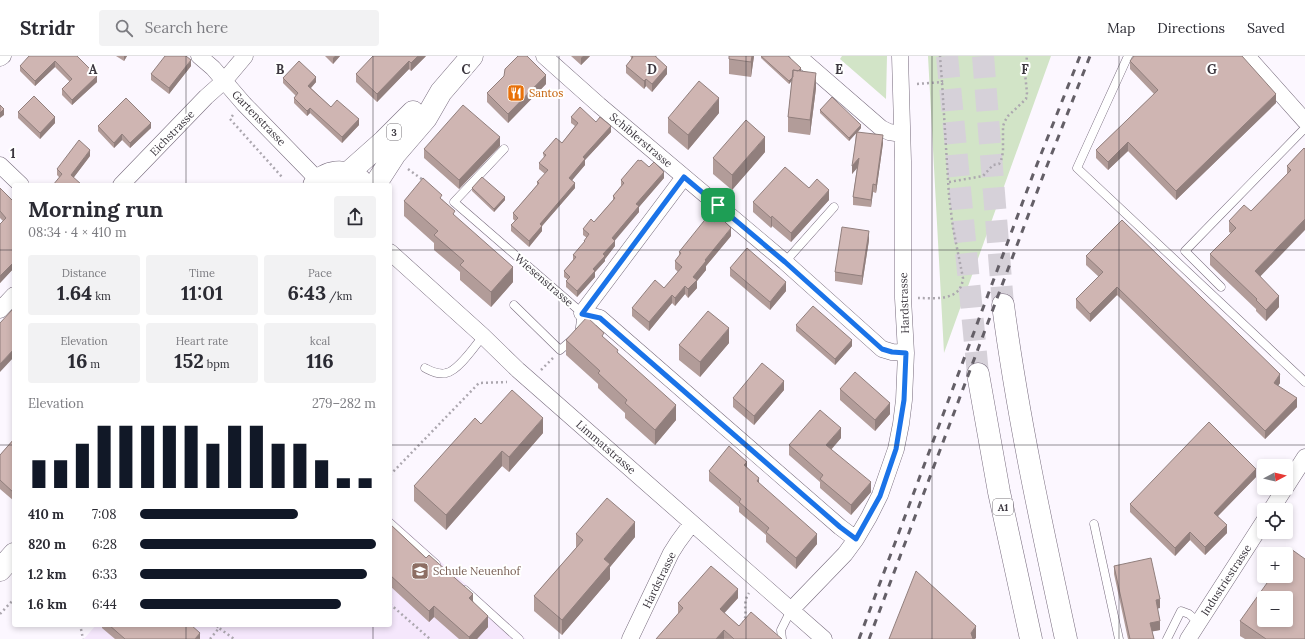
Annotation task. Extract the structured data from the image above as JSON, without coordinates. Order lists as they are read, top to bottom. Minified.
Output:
{"streets":{"main road":["3","A1"],"street":["Gartenstrasse","Eichstrasse","Schiblerstrasse","Wiesenstrasse","Hardstrasse","Limmatstrasse","Industriestrasse"]},"crossings":[["Gartenstrasse","Eichstrasse"],["Schiblerstrasse","Hardstrasse"],["Wiesenstrasse","Hardstrasse"],["Hardstrasse","Limmatstrasse"]],"places":{"restaurant":["Santos"],"school or university":["Schule Neuenhof"]},"north":"right","page":{"header":"Stridr","search":"Search here","nav":["Map","Directions","Saved"],"heading":["Morning run","08:34 · 4 × 410 m"],"stats":[["Distance","1.64 km"],["Time","11:01"],["Pace","6:43 /km"],["Elevation","16 m"],["Heart rate","152 bpm"],["kcal","116"]],"chart":["Elevation","279–282 m"],"map_buttons":["+","−"],"list":[{"name":"410 m","note":"7:08"},{"name":"820 m","note":"6:28"},{"name":"1.2 km","note":"6:33"},{"name":"1.6 km","note":"6:44"}]},"grid":{"columns":["A","B","C","D","E","F","G"],"rows":["1"]}}
